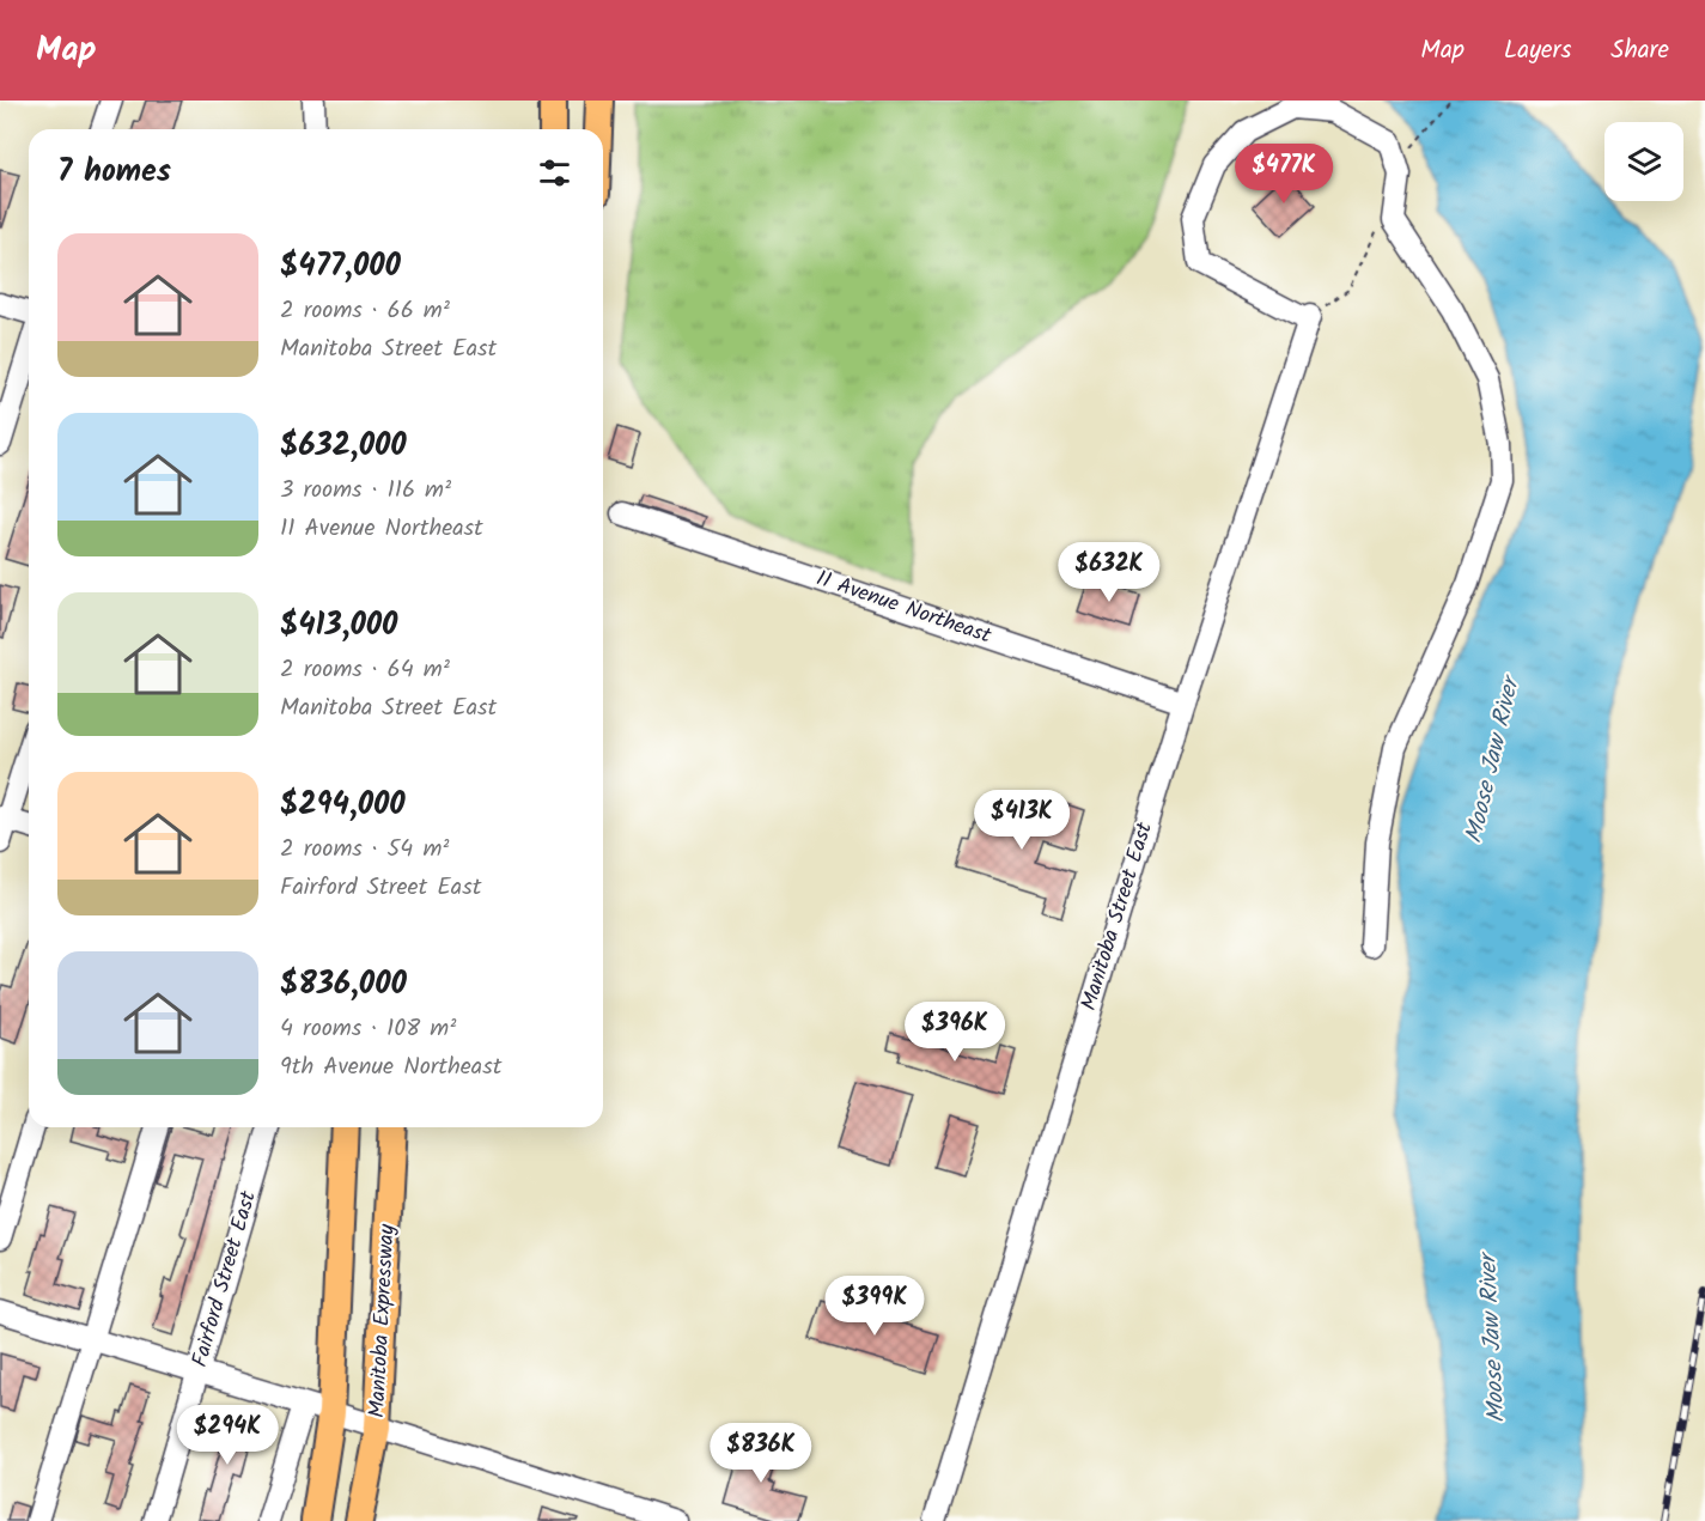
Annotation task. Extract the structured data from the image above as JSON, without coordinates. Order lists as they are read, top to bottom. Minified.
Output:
{"streets":{"main road":["Manitoba Expressway"],"street":["11 Avenue Northeast","Manitoba Street East","Fairford Street East"]},"crossings":[["11 Avenue Northeast","Manitoba Street East"]],"water":["Moose Jaw River"],"page":{"header":"Map","nav":["Map","Layers","Share"],"heading":"7 homes","price":["$477K","$632K","$413K","$396K","$399K","$294K","$836K"],"list":[{"name":"$477,000","note":"2 rooms · 66 m² · Manitoba Street East"},{"name":"$632,000","note":"3 rooms · 116 m² · 11 Avenue Northeast"},{"name":"$413,000","note":"2 rooms · 64 m² · Manitoba Street East"},{"name":"$294,000","note":"2 rooms · 54 m² · Fairford Street East"},{"name":"$836,000","note":"4 rooms · 108 m² · 9th Avenue Northeast"}]}}
